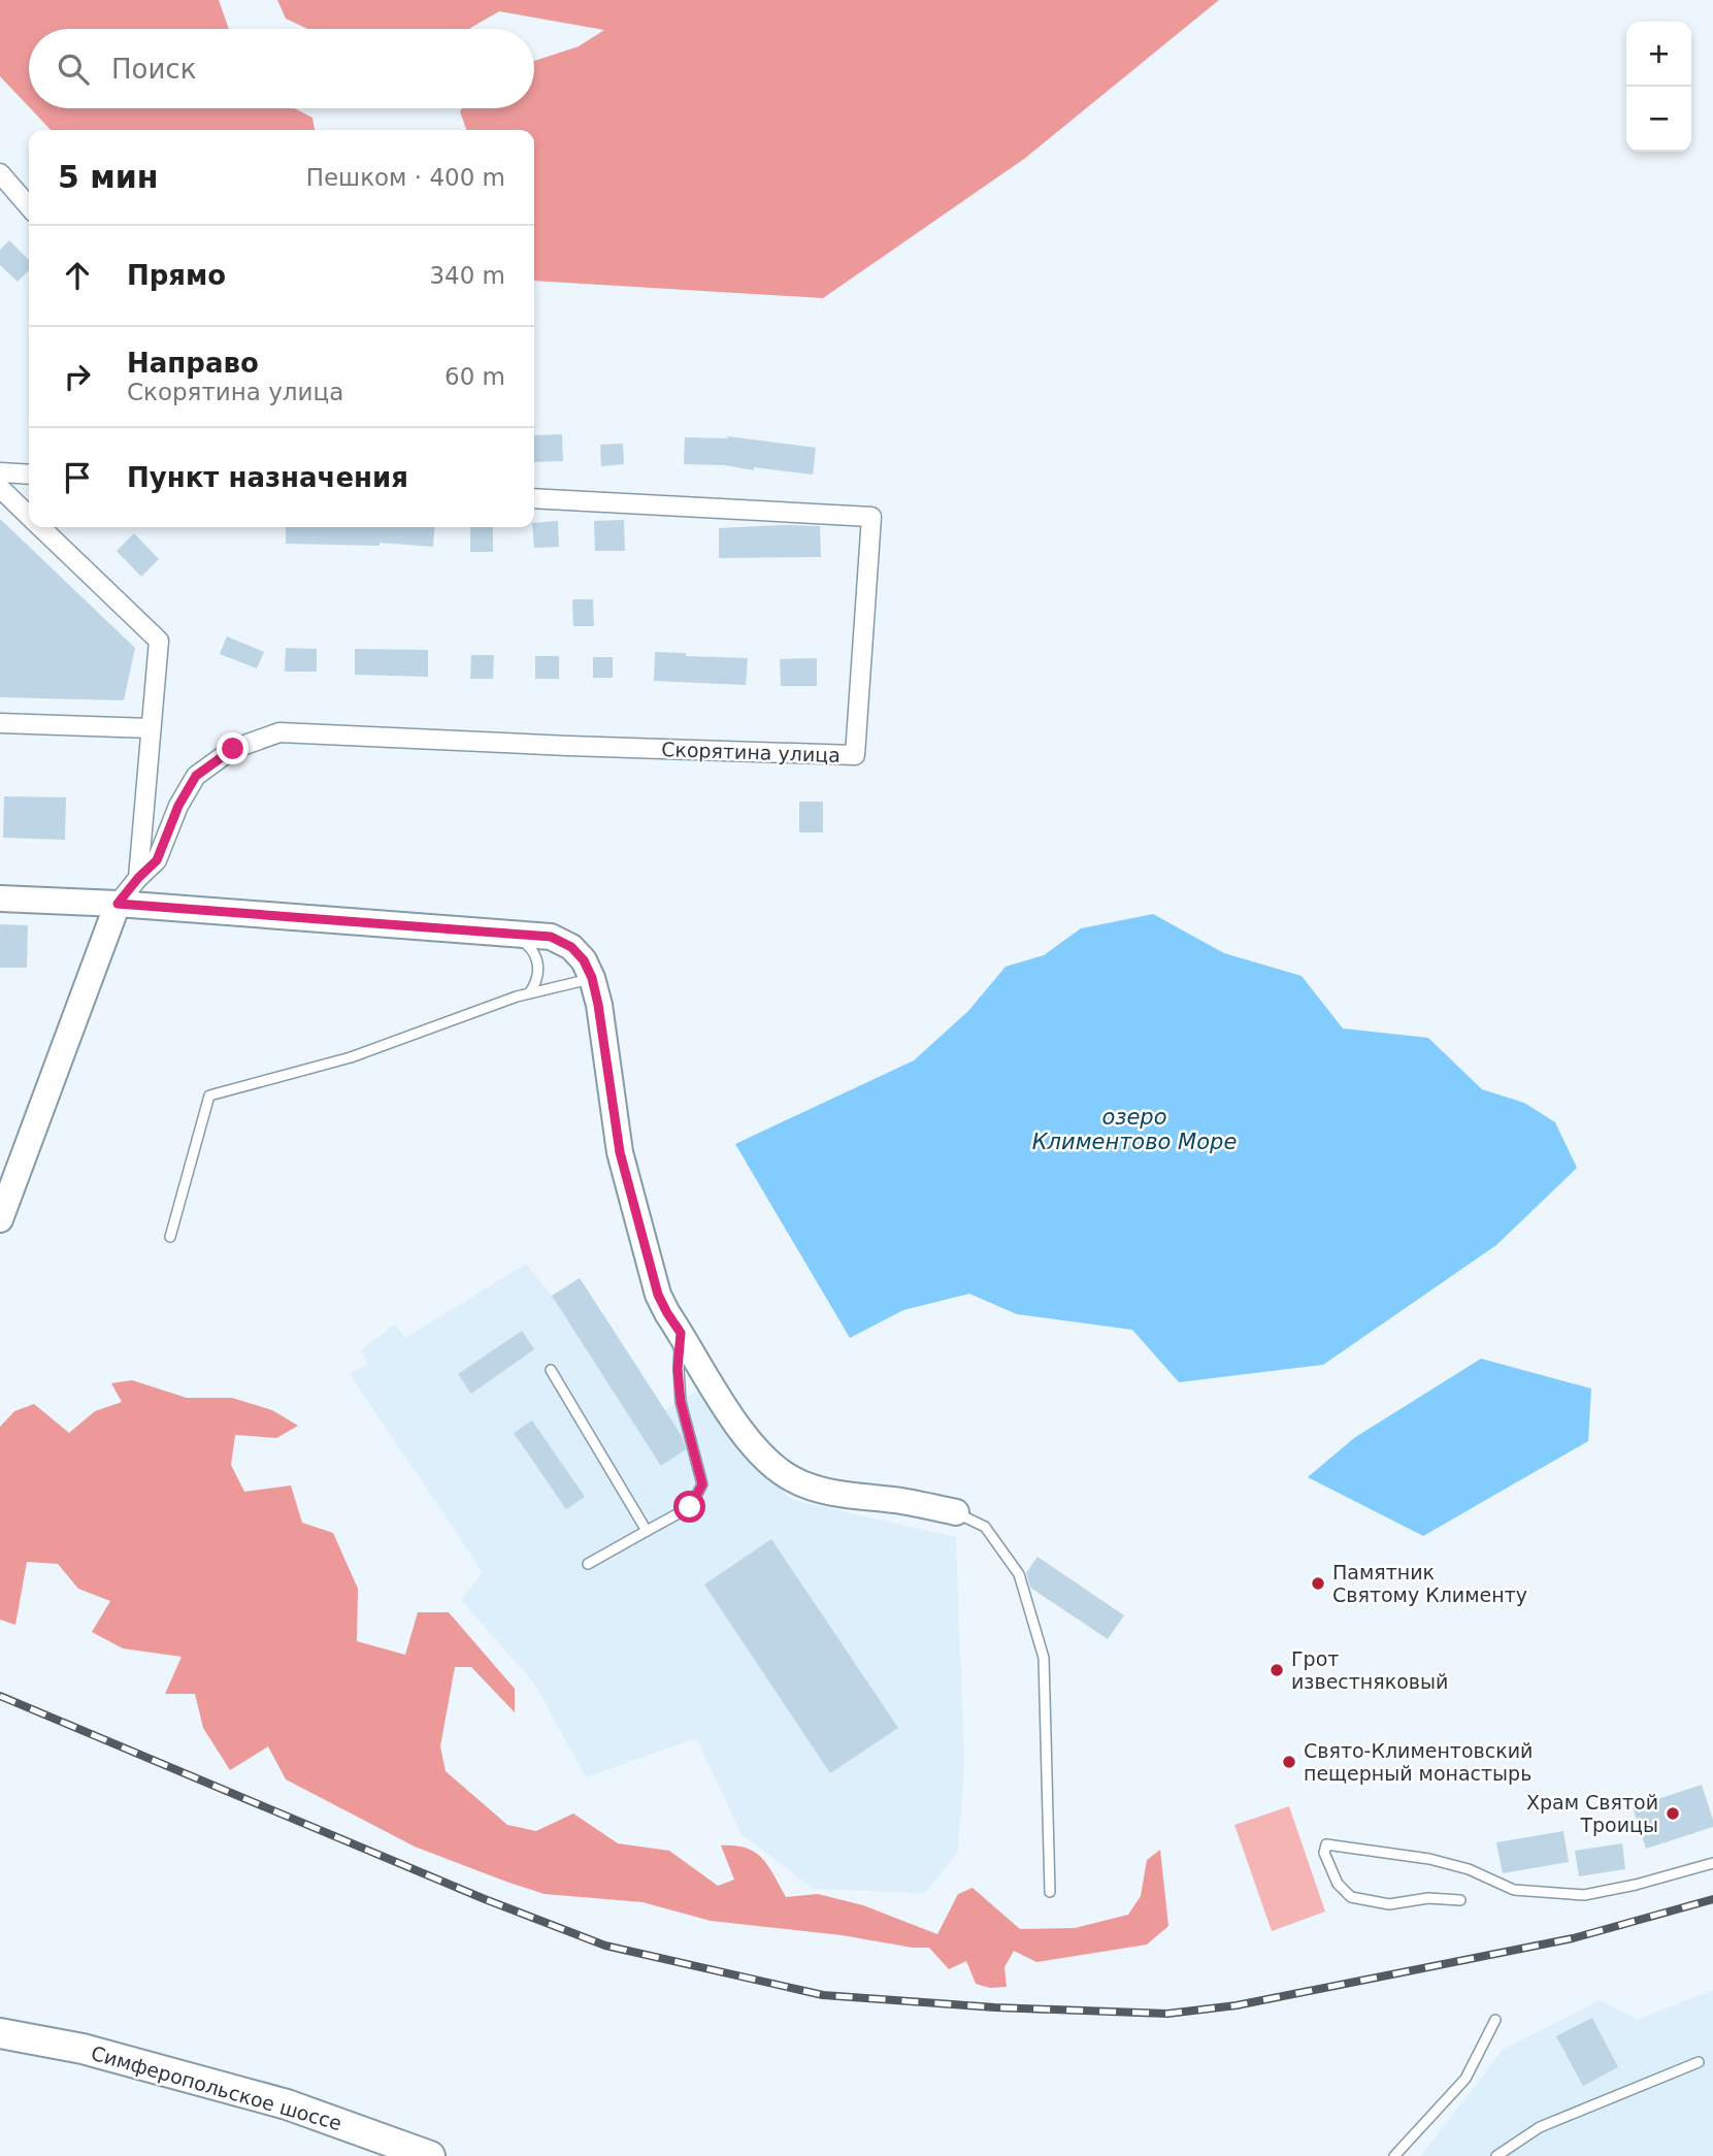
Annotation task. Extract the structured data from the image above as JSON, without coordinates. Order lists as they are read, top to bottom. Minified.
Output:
{"streets":{"main road":["Симферопольское шоссе"],"street":["Скорятина улица"]},"water":["озеро Климентово Море"],"places":["Памятник Святому Клименту","Грот известняковый","Свято-Климентовский пещерный монастырь","Храм Святой Троицы"],"page":{"map_buttons":["+","−"],"search":"Поиск","heading":["5 мин","Пешком · 400 m"],"list":[["Прямо","340 m"],["Направо","Скорятина улица","60 m"],"Пункт назначения"]}}
